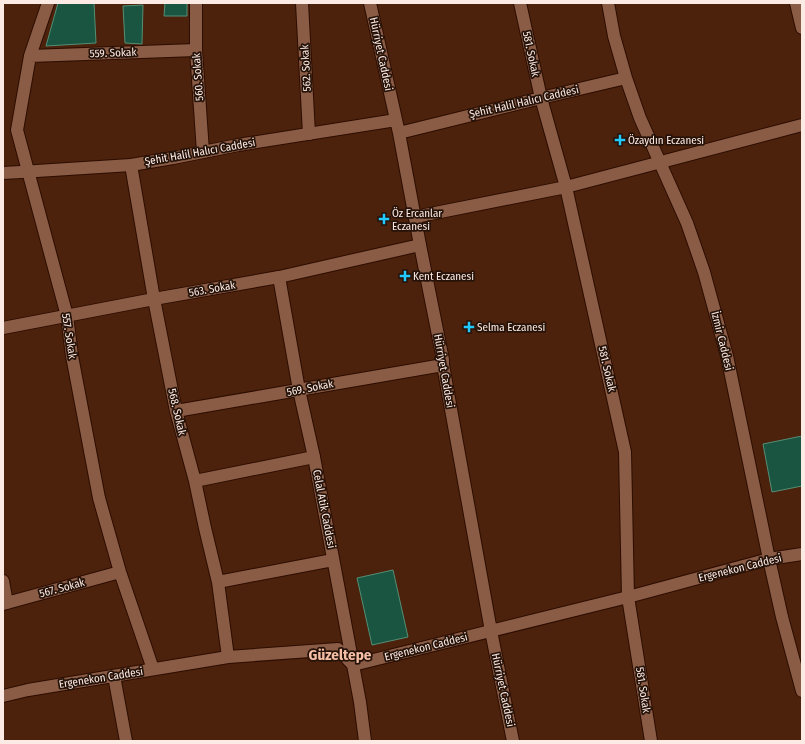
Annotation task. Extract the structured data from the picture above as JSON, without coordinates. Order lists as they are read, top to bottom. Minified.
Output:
{"streets":{"street":["559. Sokak","Hürriyet Caddesi","581. Sokak","562. Sokak","560. Sokak","Şehit Halil Halıcı Caddesi","563. Sokak","557. Sokak","İzmir Caddesi","569. Sokak","568. Sokak","Celal Atik Caddesi","Ergenekon Caddesi","567. Sokak"]},"crossings":[["559. Sokak","560. Sokak"],["559. Sokak","557. Sokak"],["Hürriyet Caddesi","Şehit Halil Halıcı Caddesi"],["Hürriyet Caddesi","563. Sokak"],["Hürriyet Caddesi","569. Sokak"],["Hürriyet Caddesi","Ergenekon Caddesi"],["581. Sokak","Şehit Halil Halıcı Caddesi"],["581. Sokak","Ergenekon Caddesi"],["562. Sokak","Şehit Halil Halıcı Caddesi"],["560. Sokak","Şehit Halil Halıcı Caddesi"],["Şehit Halil Halıcı Caddesi","557. Sokak"],["Şehit Halil Halıcı Caddesi","İzmir Caddesi"],["Şehit Halil Halıcı Caddesi","568. Sokak"],["563. Sokak","557. Sokak"],["563. Sokak","568. Sokak"],["563. Sokak","Celal Atik Caddesi"],["557. Sokak","Ergenekon Caddesi"],["557. Sokak","567. Sokak"],["İzmir Caddesi","Ergenekon Caddesi"],["569. Sokak","568. Sokak"],["569. Sokak","Celal Atik Caddesi"],["568. Sokak","Ergenekon Caddesi"],["Celal Atik Caddesi","Ergenekon Caddesi"]],"districts":["Güzeltepe"],"places":{"health":["Özaydın Eczanesi","Öz Ercanlar Eczanesi","Kent Eczanesi","Selma Eczanesi"]}}
